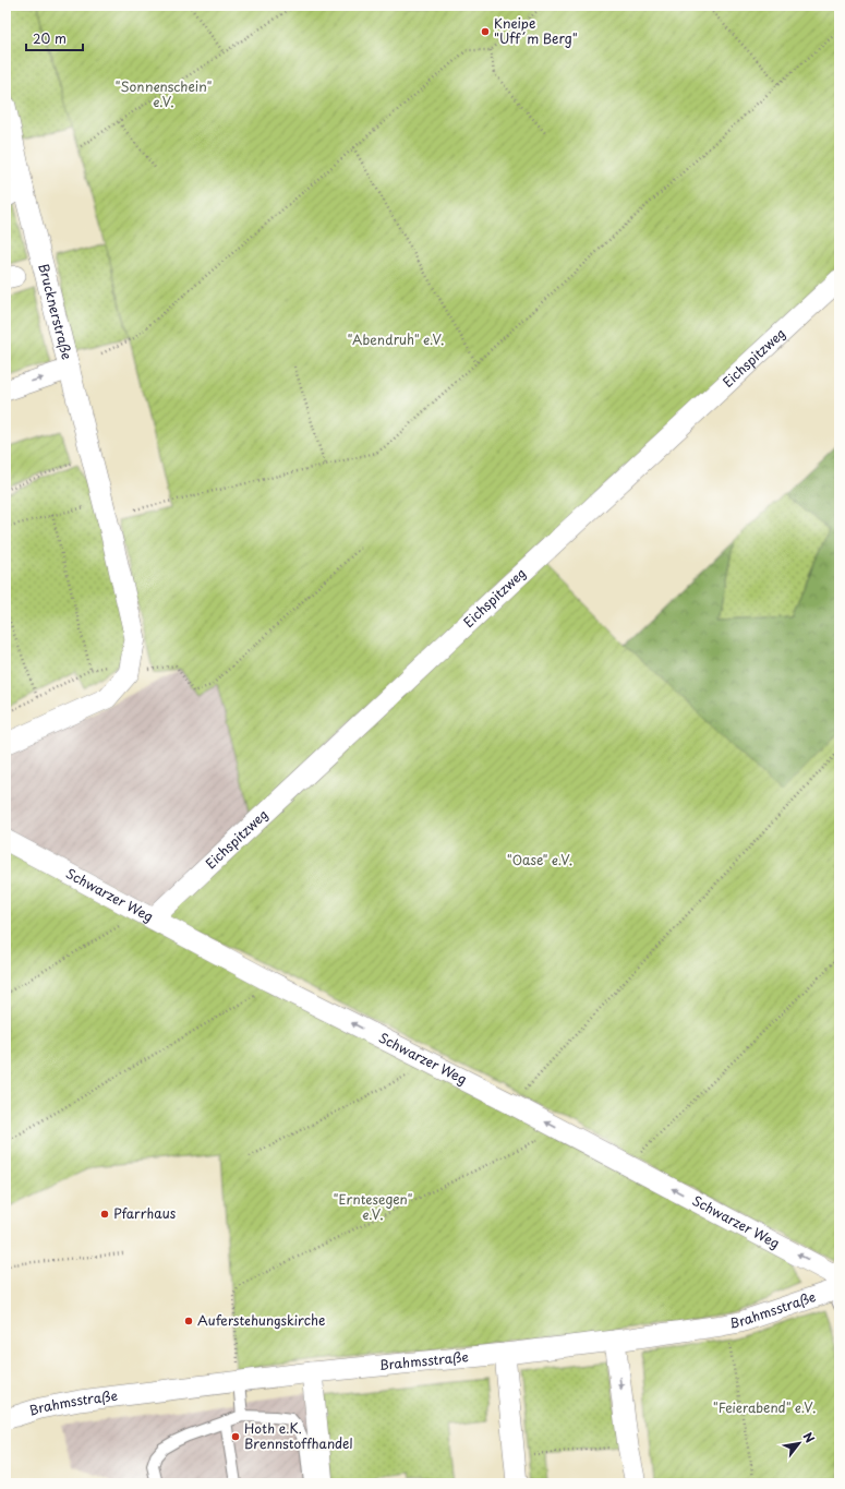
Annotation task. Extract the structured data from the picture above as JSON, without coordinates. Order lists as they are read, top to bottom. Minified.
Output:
{"streets":{"street":["Brucknerstraße","Eichspitzweg","Schwarzer Weg","Brahmsstraße"]},"crossings":[["Eichspitzweg","Schwarzer Weg"],["Schwarzer Weg","Brahmsstraße"]],"one_way":["Schwarzer Weg"],"parks":["\"Sonnenschein\" e.V.","\"Abendruh\" e.V.","\"Oase\" e.V.","\"Erntesegen\" e.V.","\"Feierabend\" e.V."],"places":["Kneipe \"Uff´m Berg\"","Pfarrhaus","Auferstehungskirche","Hoth e.K. Brennstoffhandel"],"scale_bar":"20 m","north":"top right"}
